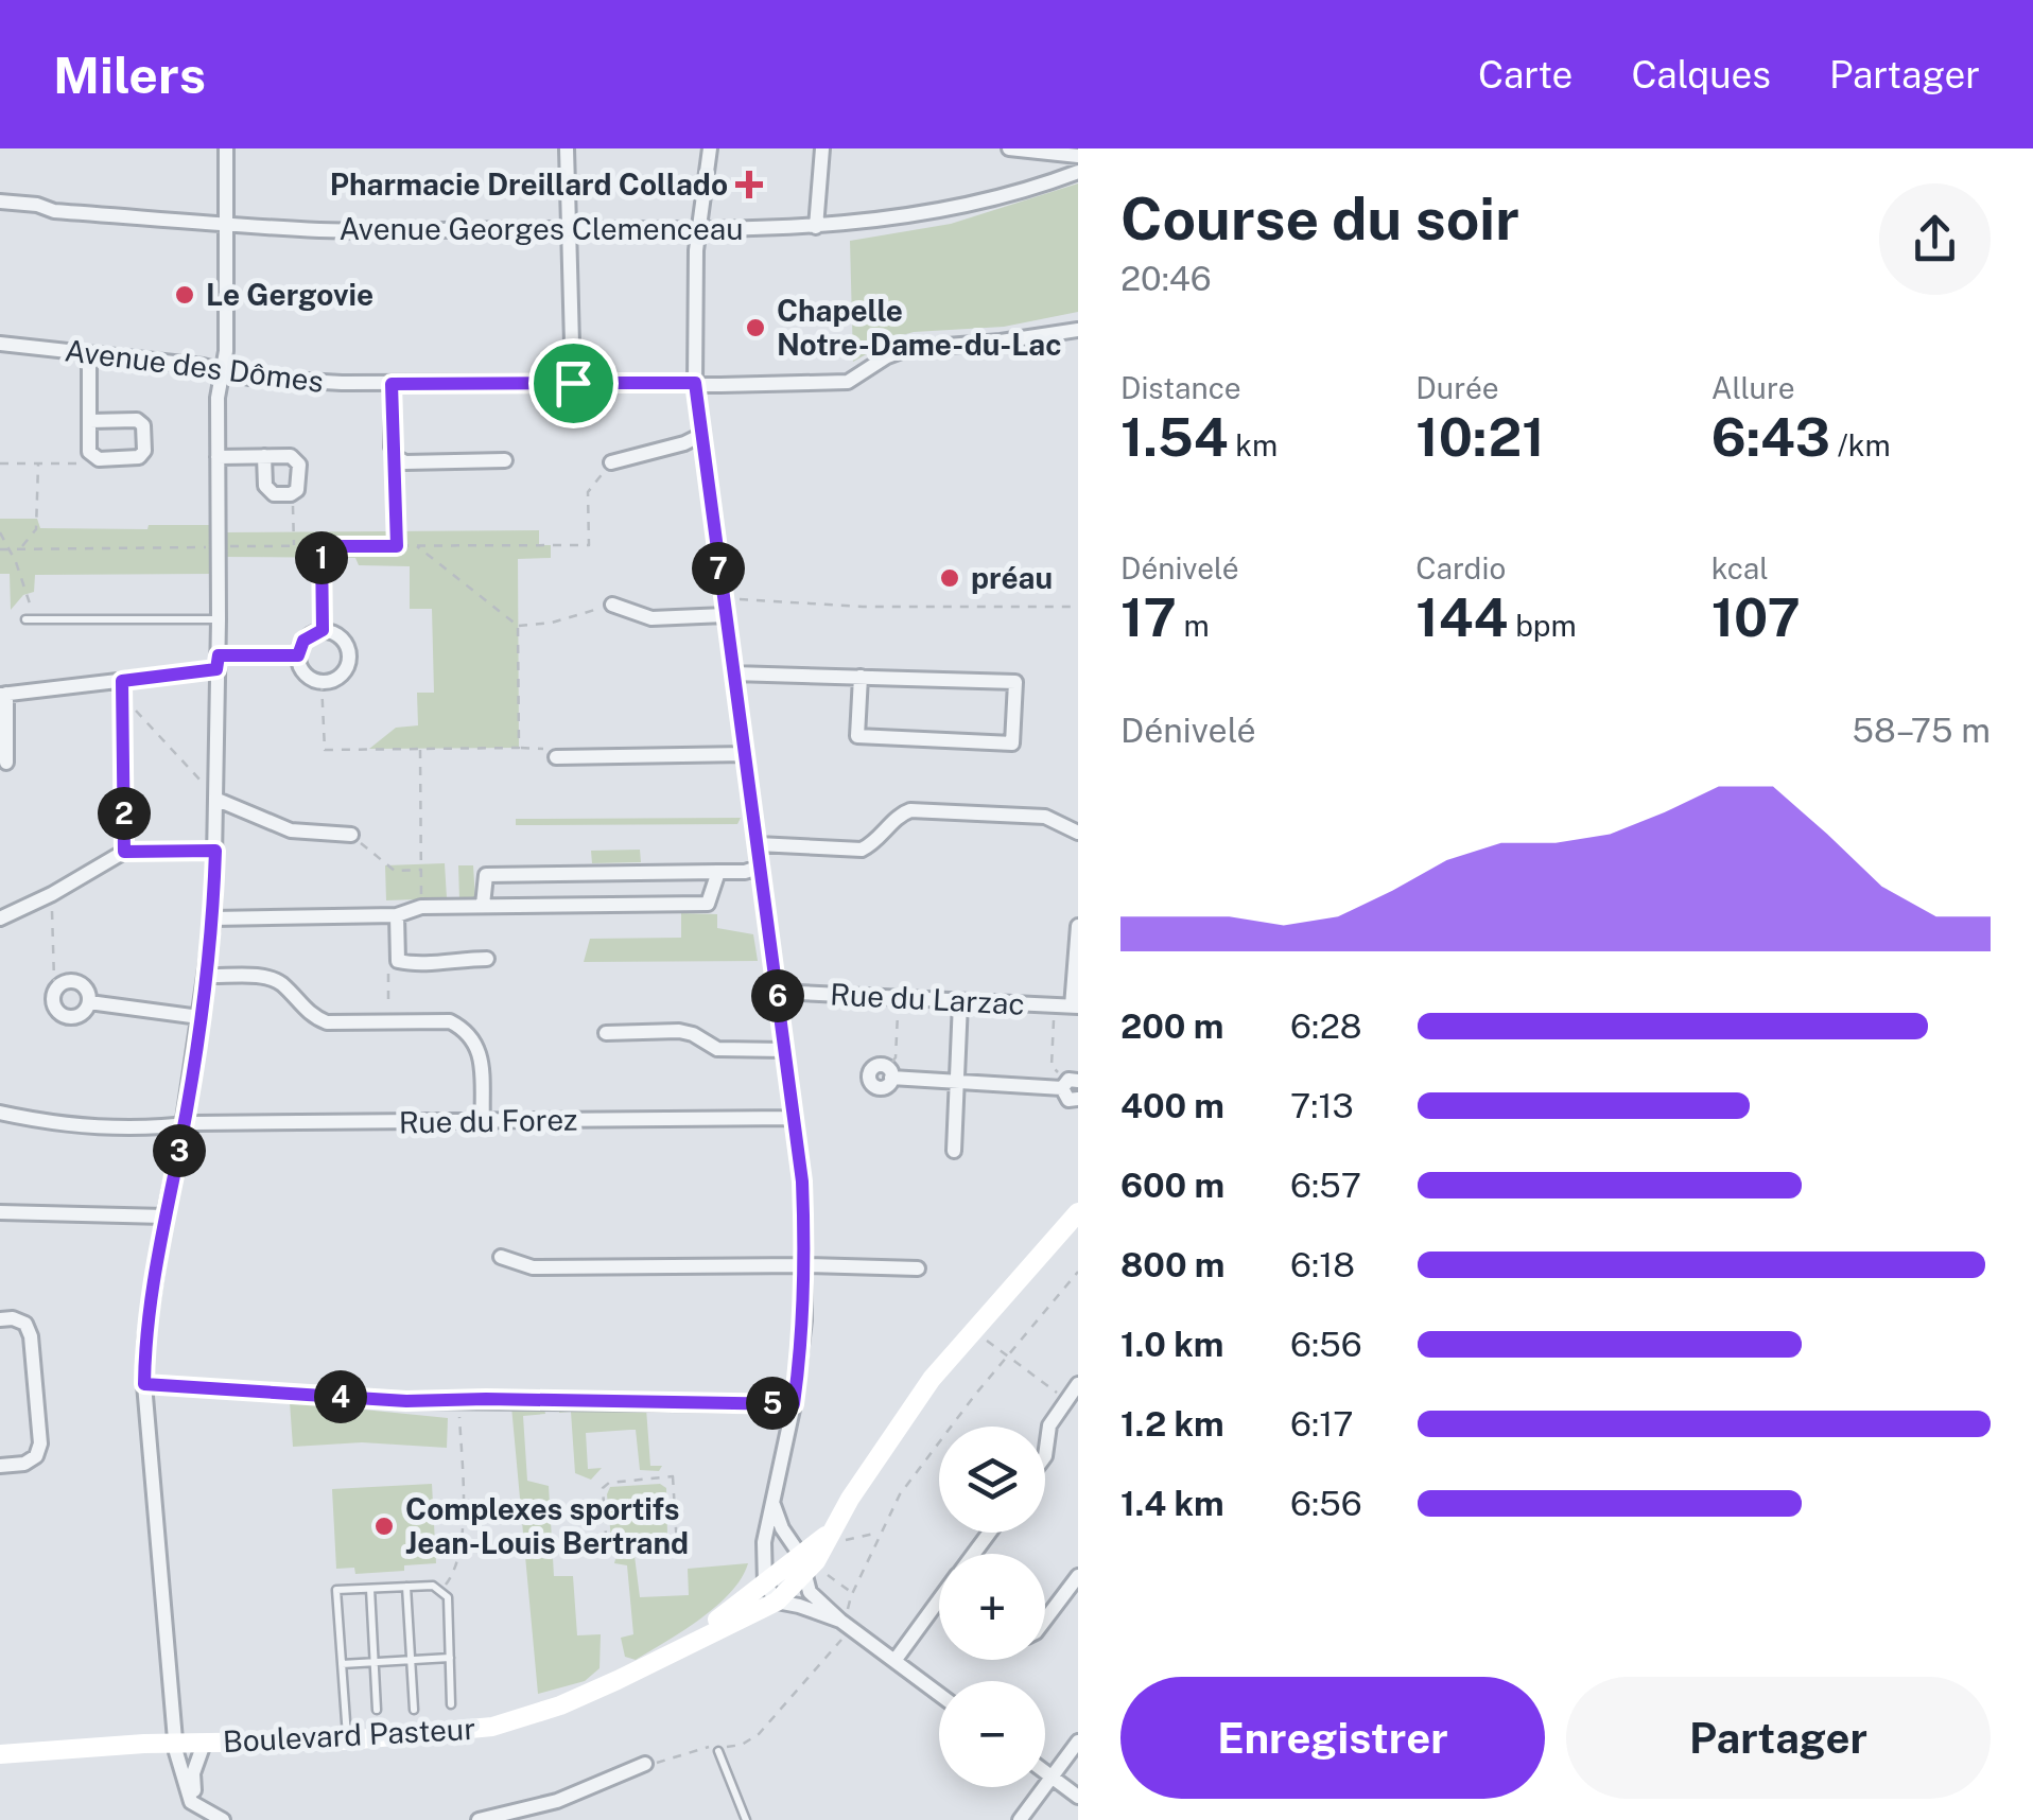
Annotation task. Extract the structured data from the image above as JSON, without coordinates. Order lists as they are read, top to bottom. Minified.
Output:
{"streets":{"main road":["Boulevard Pasteur"],"street":["Avenue Georges Clemenceau","Avenue des Dômes","Rue du Larzac","Rue du Forez"]},"places":{"health":["Pharmacie Dreillard Collado"],"other":["Le Gergovie","Chapelle Notre-Dame-du-Lac","préau","Complexes sportifs Jean-Louis Bertrand"]},"page":{"header":"Milers","nav":["Carte","Calques","Partager"],"heading":["Course du soir","20:46"],"stats":[["Distance","1.54 km"],["Durée","10:21"],["Allure","6:43 /km"],["Dénivelé","17 m"],["Cardio","144 bpm"],["kcal","107"]],"pins":["1","7","2","6","3","4","5"],"chart":["Dénivelé","58–75 m"],"list":[{"name":"200 m","note":"6:28"},{"name":"400 m","note":"7:13"},{"name":"600 m","note":"6:57"},{"name":"800 m","note":"6:18"},{"name":"1.0 km","note":"6:56"},{"name":"1.2 km","note":"6:17"},{"name":"1.4 km","note":"6:56"}],"map_buttons":["+","−"],"buttons":["Enregistrer","Partager"]}}
